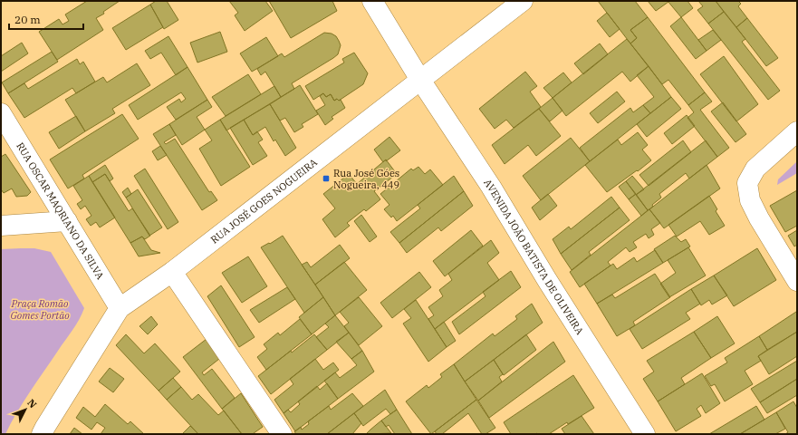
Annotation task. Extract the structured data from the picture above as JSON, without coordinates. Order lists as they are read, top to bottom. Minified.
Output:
{"streets":{"street":["RUA JOSÉ GOES NOGUEIRA","RUA OSCAR MAQRIANO DA SILVA","AVENIDA JOÃO BATISTA DE OLIVEIRA"]},"crossings":[["RUA JOSÉ GOES NOGUEIRA","RUA OSCAR MAQRIANO DA SILVA"],["RUA JOSÉ GOES NOGUEIRA","AVENIDA JOÃO BATISTA DE OLIVEIRA"]],"parks":["Praça Romão Gomes Portão"],"places":{"transit":["Rua José Góes Nogueira, 449"]},"scale_bar":"20 m","north":"top right"}
